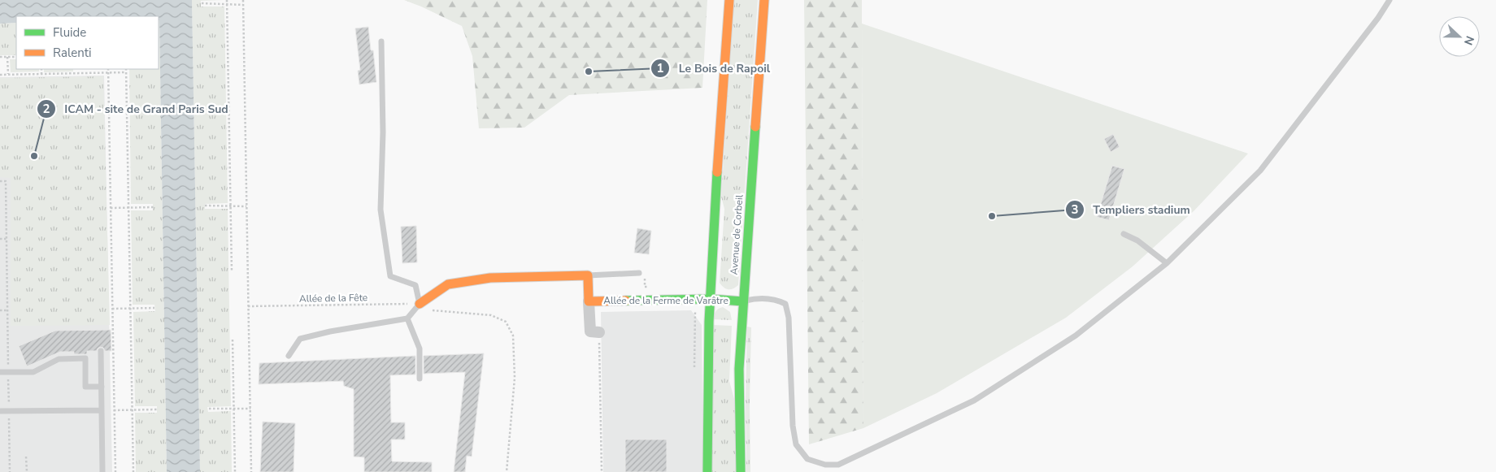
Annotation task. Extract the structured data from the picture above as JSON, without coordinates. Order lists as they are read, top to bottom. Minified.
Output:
{"streets":{"main road":["Avenue de Corbeil","Allée de la Ferme de Varâtre"],"path":["Allée de la Fête"]},"crossings":[["Avenue de Corbeil","Allée de la Ferme de Varâtre"]],"places":["Le Bois de Rapoil","ICAM - site de Grand Paris Sud","Templiers stadium"],"legend":["Fluide","Ralenti"],"north":"right"}
